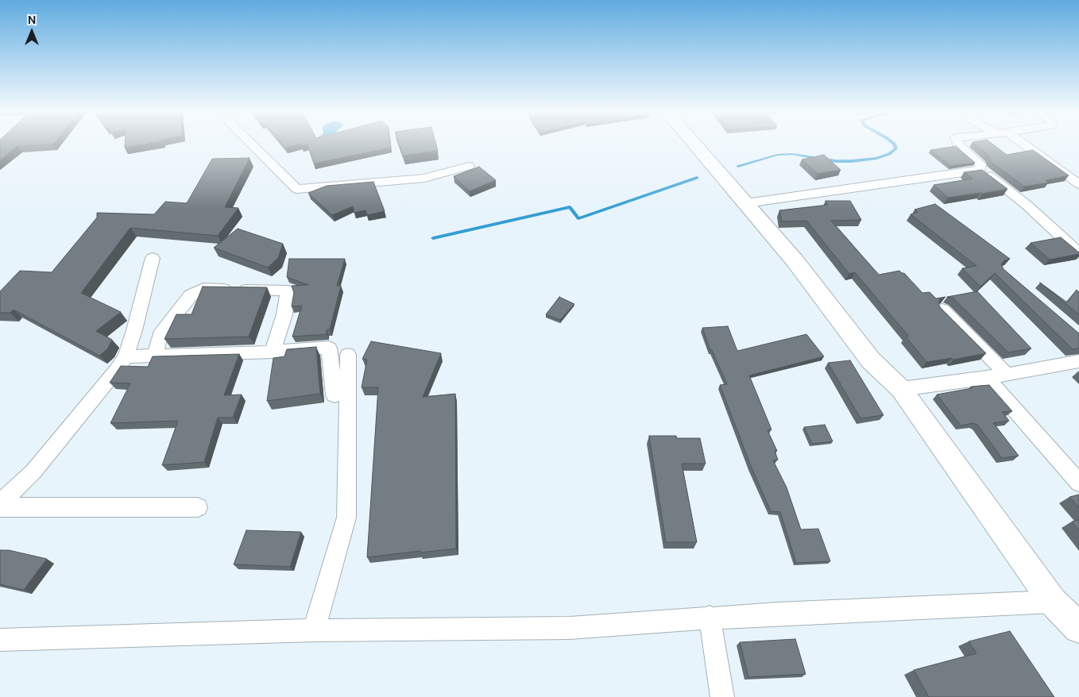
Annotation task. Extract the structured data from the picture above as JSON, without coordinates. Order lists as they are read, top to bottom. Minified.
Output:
{"north":"top"}
